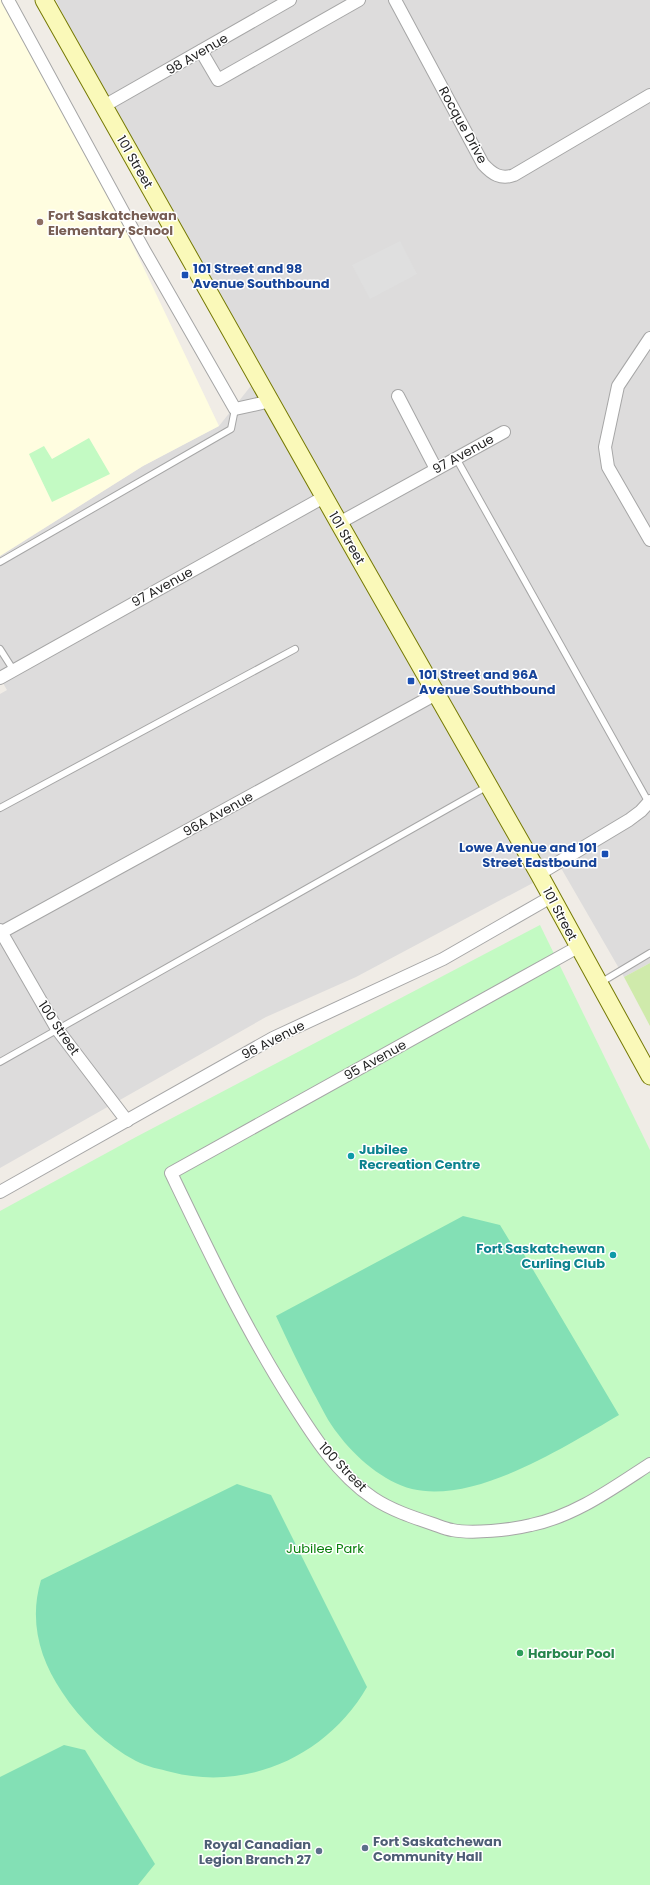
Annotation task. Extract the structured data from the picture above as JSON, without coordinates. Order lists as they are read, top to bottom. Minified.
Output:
{"streets":{"street":["98 Avenue","Rocque Drive","101 Street","97 Avenue","96A Avenue","100 Street","96 Avenue","95 Avenue"]},"crossings":[["98 Avenue","101 Street"],["101 Street","97 Avenue"],["101 Street","96A Avenue"],["101 Street","96 Avenue"],["101 Street","95 Avenue"],["96A Avenue","100 Street"],["100 Street","96 Avenue"],["100 Street","95 Avenue"]],"parks":["Jubilee Park"],"places":{"other":["Fort Saskatchewan Elementary School","Jubilee Recreation Centre","Fort Saskatchewan Curling Club","Harbour Pool","Fort Saskatchewan Community Hall","Royal Canadian Legion Branch 27"],"transit":["101 Street and 98 Avenue Southbound","101 Street and 96A Avenue Southbound","Lowe Avenue and 101 Street Eastbound"]}}
